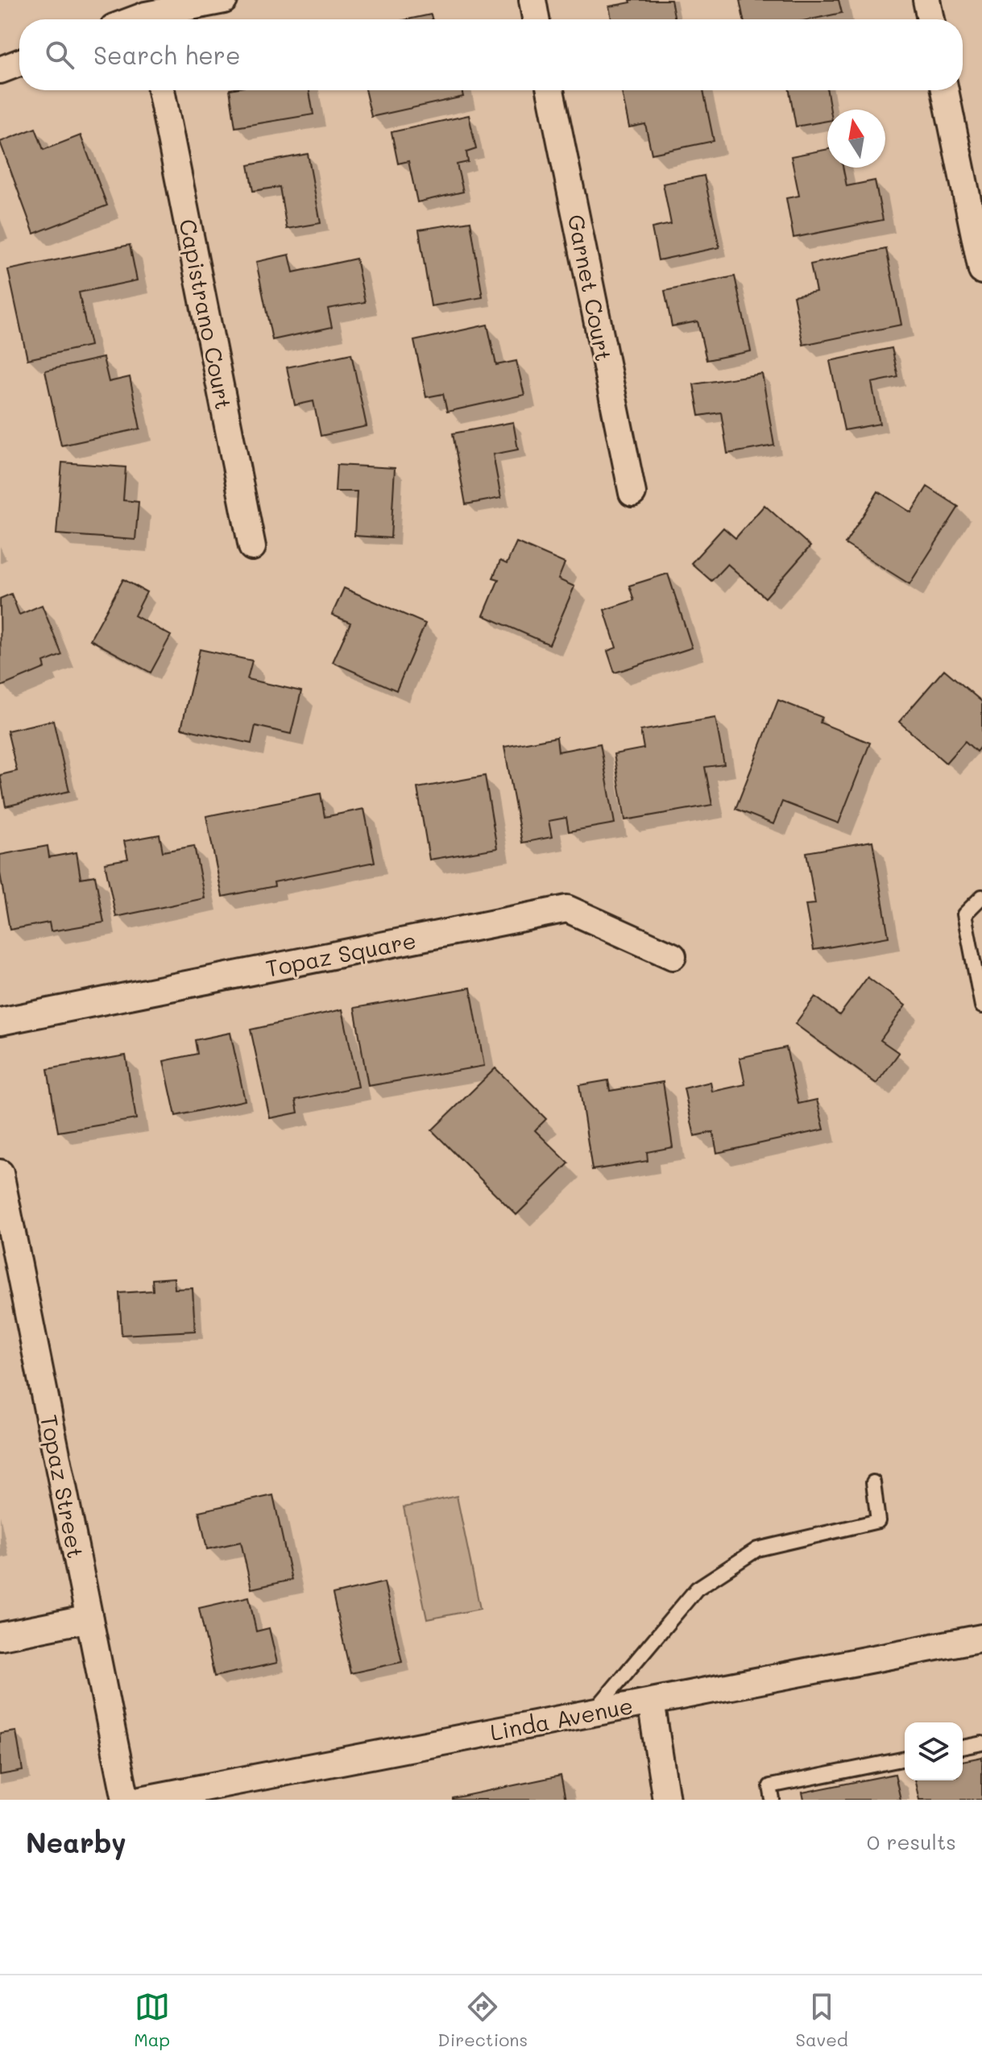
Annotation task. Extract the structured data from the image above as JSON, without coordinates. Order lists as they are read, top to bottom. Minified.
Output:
{"streets":{"street":["Garnet Court","Capistrano Court","Topaz Square","Topaz Street","Linda Avenue"]},"north":"top","page":{"search":"Search here","heading":["Nearby","0 results"],"nav":["Map","Directions","Saved"]}}
